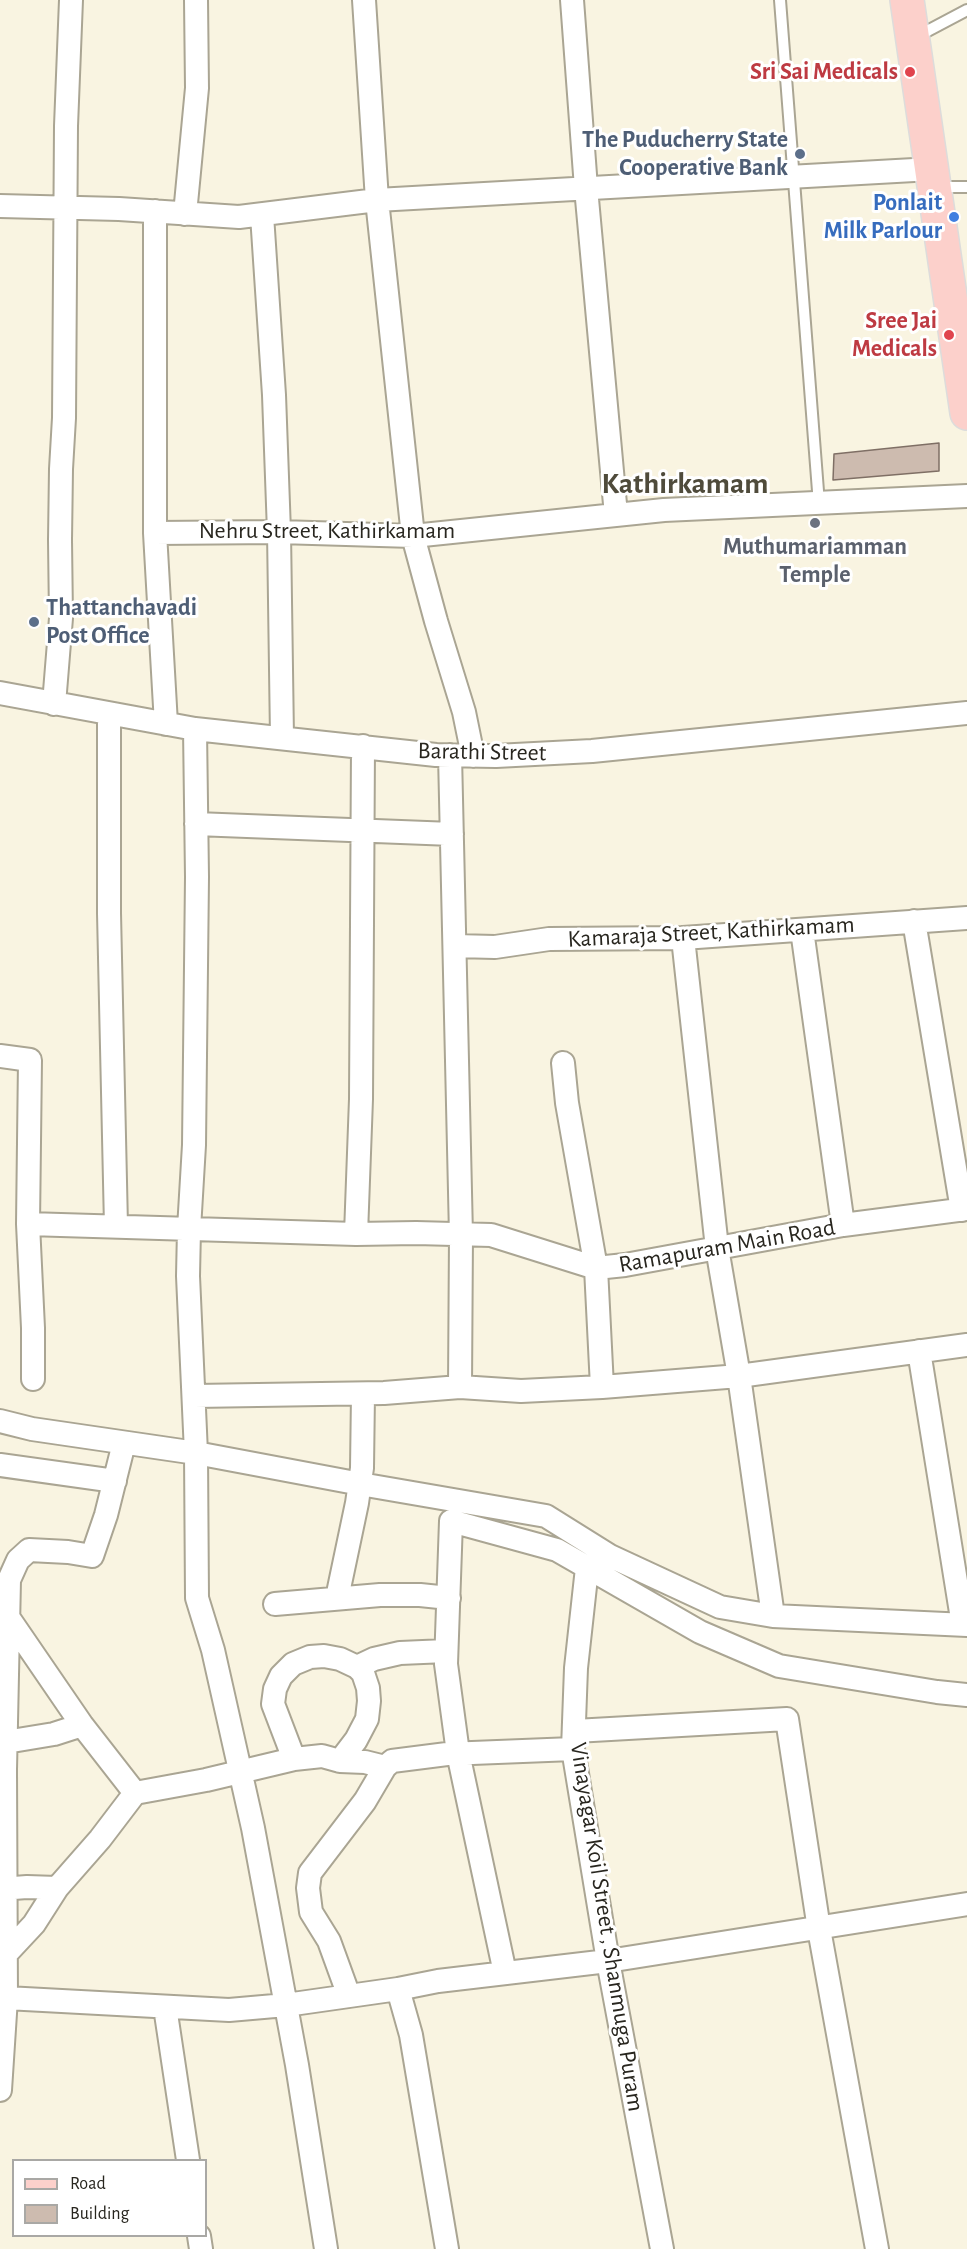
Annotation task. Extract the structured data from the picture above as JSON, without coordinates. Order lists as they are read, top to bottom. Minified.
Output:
{"streets":{"street":["Nehru Street, Kathirkamam","Barathi Street","Kamaraja Street, Kathirkamam","Ramapuram Main Road","Vinayagar Koil Street , Shanmuga Puram"]},"districts":["Kathirkamam"],"places":["Sri Sai Medicals","The Puducherry State Cooperative Bank","Ponlait Milk Parlour","Sree Jai Medicals","Muthumariamman Temple","Thattanchavadi Post Office"],"legend":["Road","Building"]}
